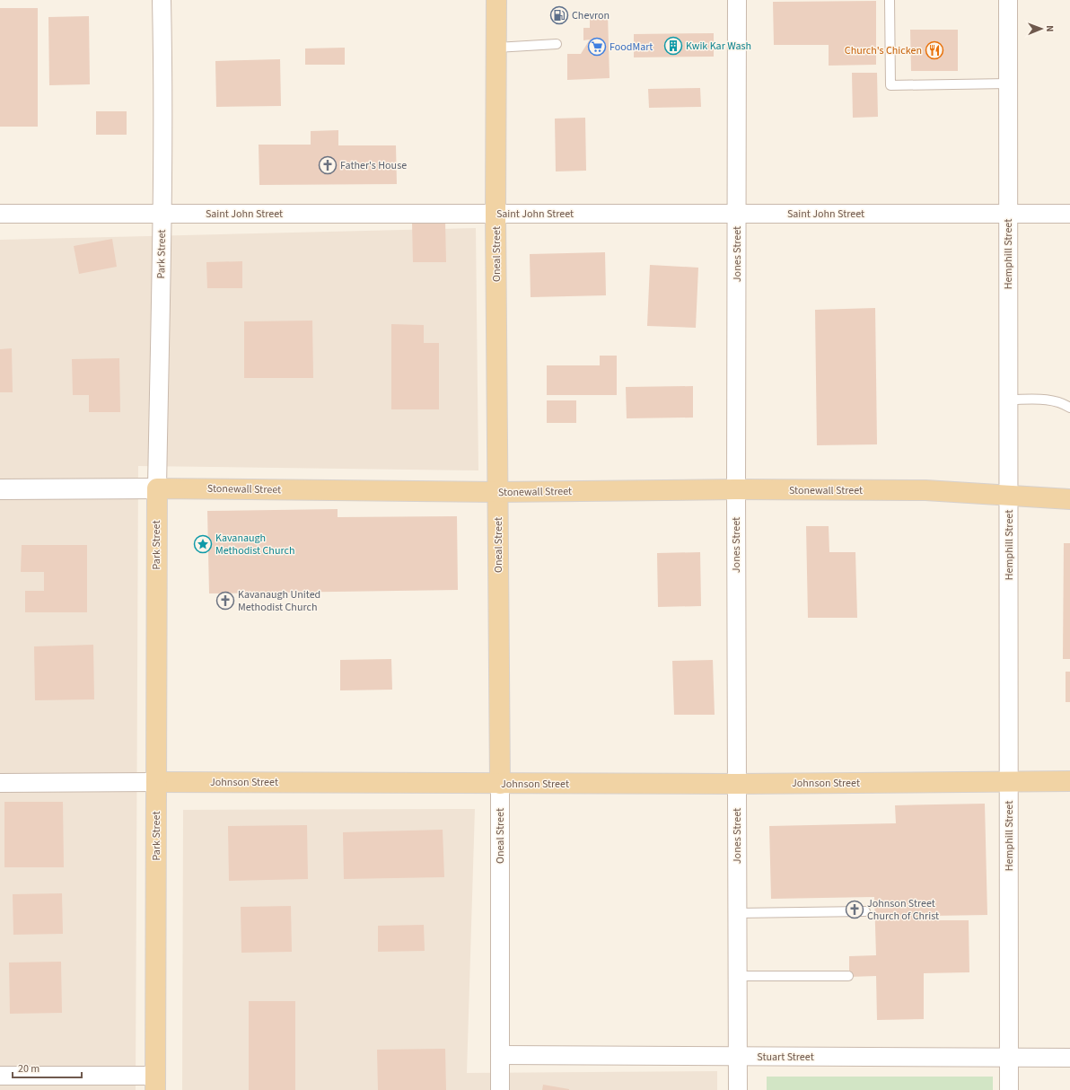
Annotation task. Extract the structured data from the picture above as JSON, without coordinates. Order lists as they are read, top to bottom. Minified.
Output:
{"streets":{"main road":["Park Street","Oneal Street","Stonewall Street","Johnson Street"],"street":["Saint John Street","Jones Street","Hemphill Street","Stuart Street"]},"crossings":[["Saint John Street","Park Street"],["Saint John Street","Oneal Street"],["Saint John Street","Jones Street"],["Saint John Street","Hemphill Street"],["Park Street","Stonewall Street"],["Park Street","Johnson Street"],["Oneal Street","Stonewall Street"],["Oneal Street","Johnson Street"],["Oneal Street","Stuart Street"],["Jones Street","Stonewall Street"],["Jones Street","Johnson Street"],["Jones Street","Stuart Street"],["Hemphill Street","Stonewall Street"],["Hemphill Street","Johnson Street"],["Hemphill Street","Stuart Street"]],"places":{"fuel station":["Chevron"],"building":["Kwik Kar Wash"],"supermarket":["FoodMart"],"restaurant":["Church's Chicken"],"church":["Father's House","Kavanaugh United Methodist Church","Johnson Street Church of Christ"],"place":["Kavanaugh Methodist Church"]},"scale_bar":"20 m","north":"right"}
